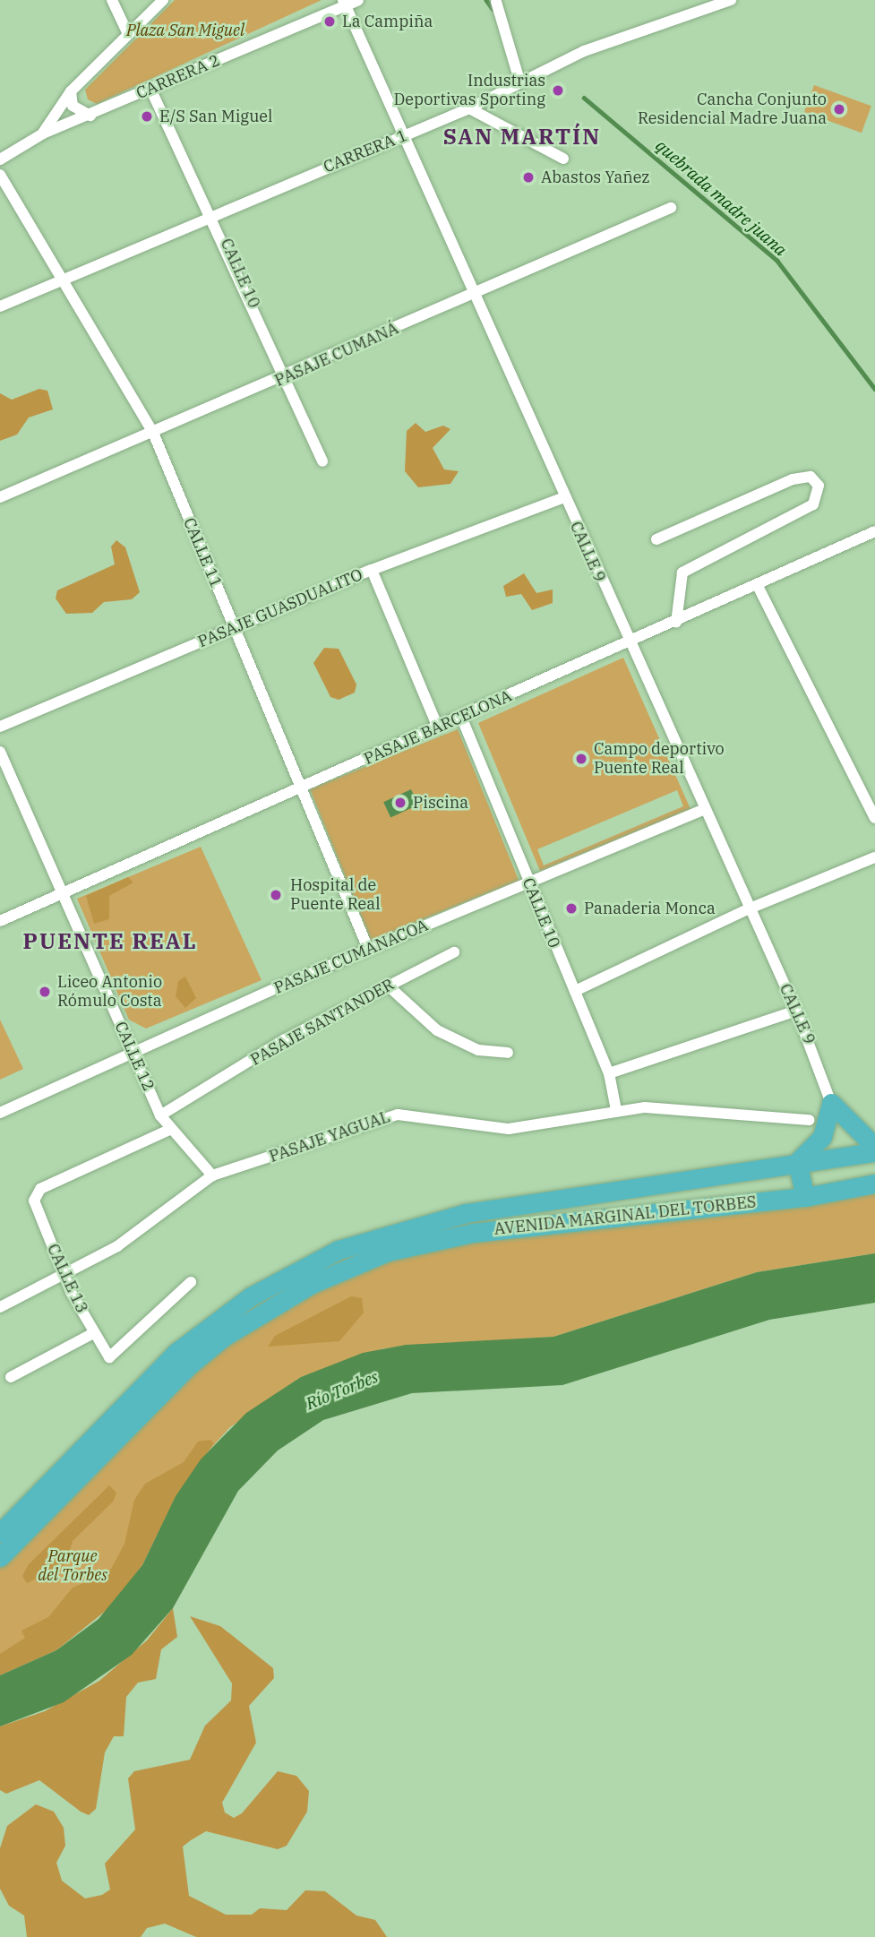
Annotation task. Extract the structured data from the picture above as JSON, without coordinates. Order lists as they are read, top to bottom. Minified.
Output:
{"streets":{"highway":["AVENIDA MARGINAL DEL TORBES"],"street":["CARRERA 2","CARRERA 1","CALLE 10","PASAJE CUMANÁ","CALLE 9","CALLE 11","PASAJE GUASDUALITO","PASAJE BARCELONA","PASAJE CUMANACOA","PASAJE SANTANDER","CALLE 12","PASAJE YAGUAL","CALLE 13"]},"crossings":[["CARRERA 2","CALLE 10"],["CARRERA 2","CALLE 9"],["CARRERA 1","CALLE 10"],["CARRERA 1","CALLE 9"],["CARRERA 1","CALLE 11"],["CALLE 10","PASAJE CUMANÁ"],["CALLE 10","PASAJE BARCELONA"],["CALLE 10","PASAJE CUMANACOA"],["CALLE 10","PASAJE YAGUAL"],["PASAJE CUMANÁ","CALLE 9"],["PASAJE CUMANÁ","CALLE 11"],["CALLE 9","PASAJE GUASDUALITO"],["CALLE 9","PASAJE BARCELONA"],["CALLE 9","PASAJE CUMANACOA"],["CALLE 11","PASAJE GUASDUALITO"],["CALLE 11","PASAJE BARCELONA"],["CALLE 11","PASAJE CUMANACOA"],["PASAJE BARCELONA","CALLE 12"],["PASAJE CUMANACOA","CALLE 12"],["PASAJE SANTANDER","CALLE 12"],["CALLE 12","PASAJE YAGUAL"],["CALLE 12","CALLE 13"],["PASAJE YAGUAL","CALLE 13"]],"districts":["SAN MARTÍN","PUENTE REAL"],"water":["quebrada madre juana","Río Torbes"],"parks":["Plaza San Miguel","Parque del Torbes"],"places":["La Campiña","Industrias Deportivas Sporting","Cancha Conjunto Residencial Madre Juana","E/S San Miguel","Abastos Yañez","Campo deportivo Puente Real","Piscina","Hospital de Puente Real","Panaderia Monca","Liceo Antonio Rómulo Costa"]}
